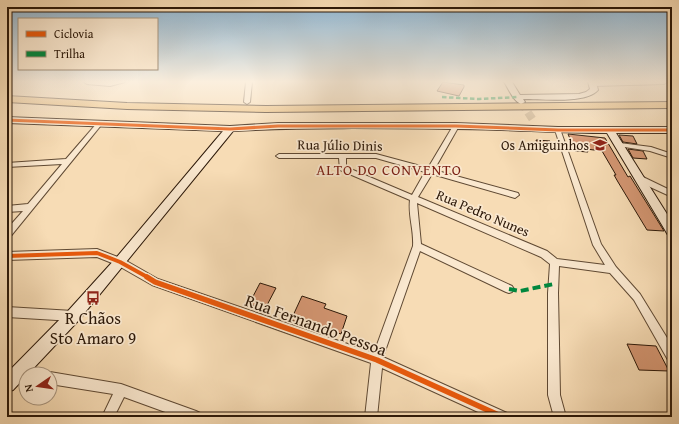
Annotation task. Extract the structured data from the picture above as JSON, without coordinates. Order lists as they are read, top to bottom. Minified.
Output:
{"streets":{"street":["Rua Júlio Dinis","Rua Pedro Nunes","Rua Fernando Pessoa"]},"crossings":[["Rua Júlio Dinis","Rua Pedro Nunes"]],"districts":["ALTO DO CONVENTO"],"places":{"school or university":["Os Amiguinhos"],"bus stop":["R Chãos Sto Amaro 9"]},"legend":["Ciclovia","Trilha"],"north":"left"}
